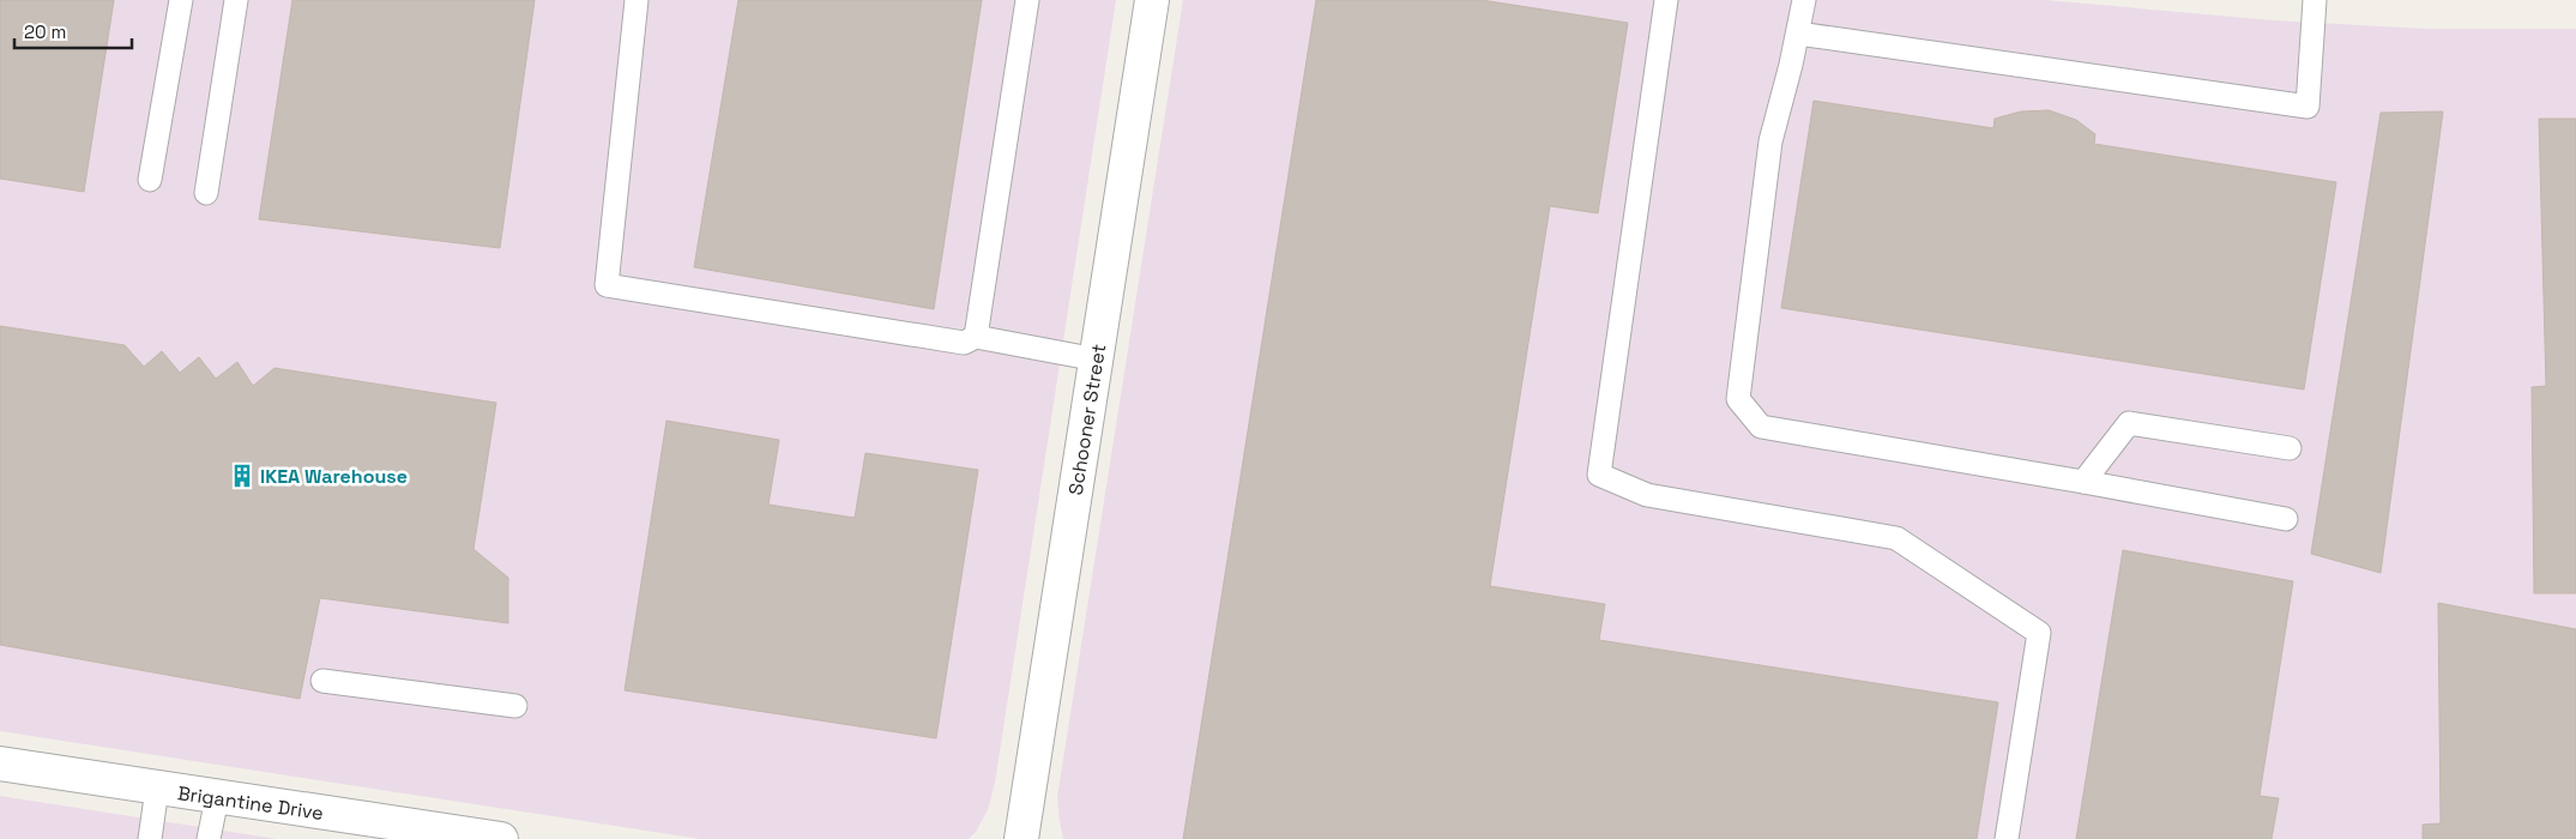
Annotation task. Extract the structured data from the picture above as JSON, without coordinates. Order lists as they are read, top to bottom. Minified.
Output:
{"streets":{"street":["Schooner Street","Brigantine Drive"]},"places":{"building":["IKEA Warehouse"]},"scale_bar":"20 m"}
